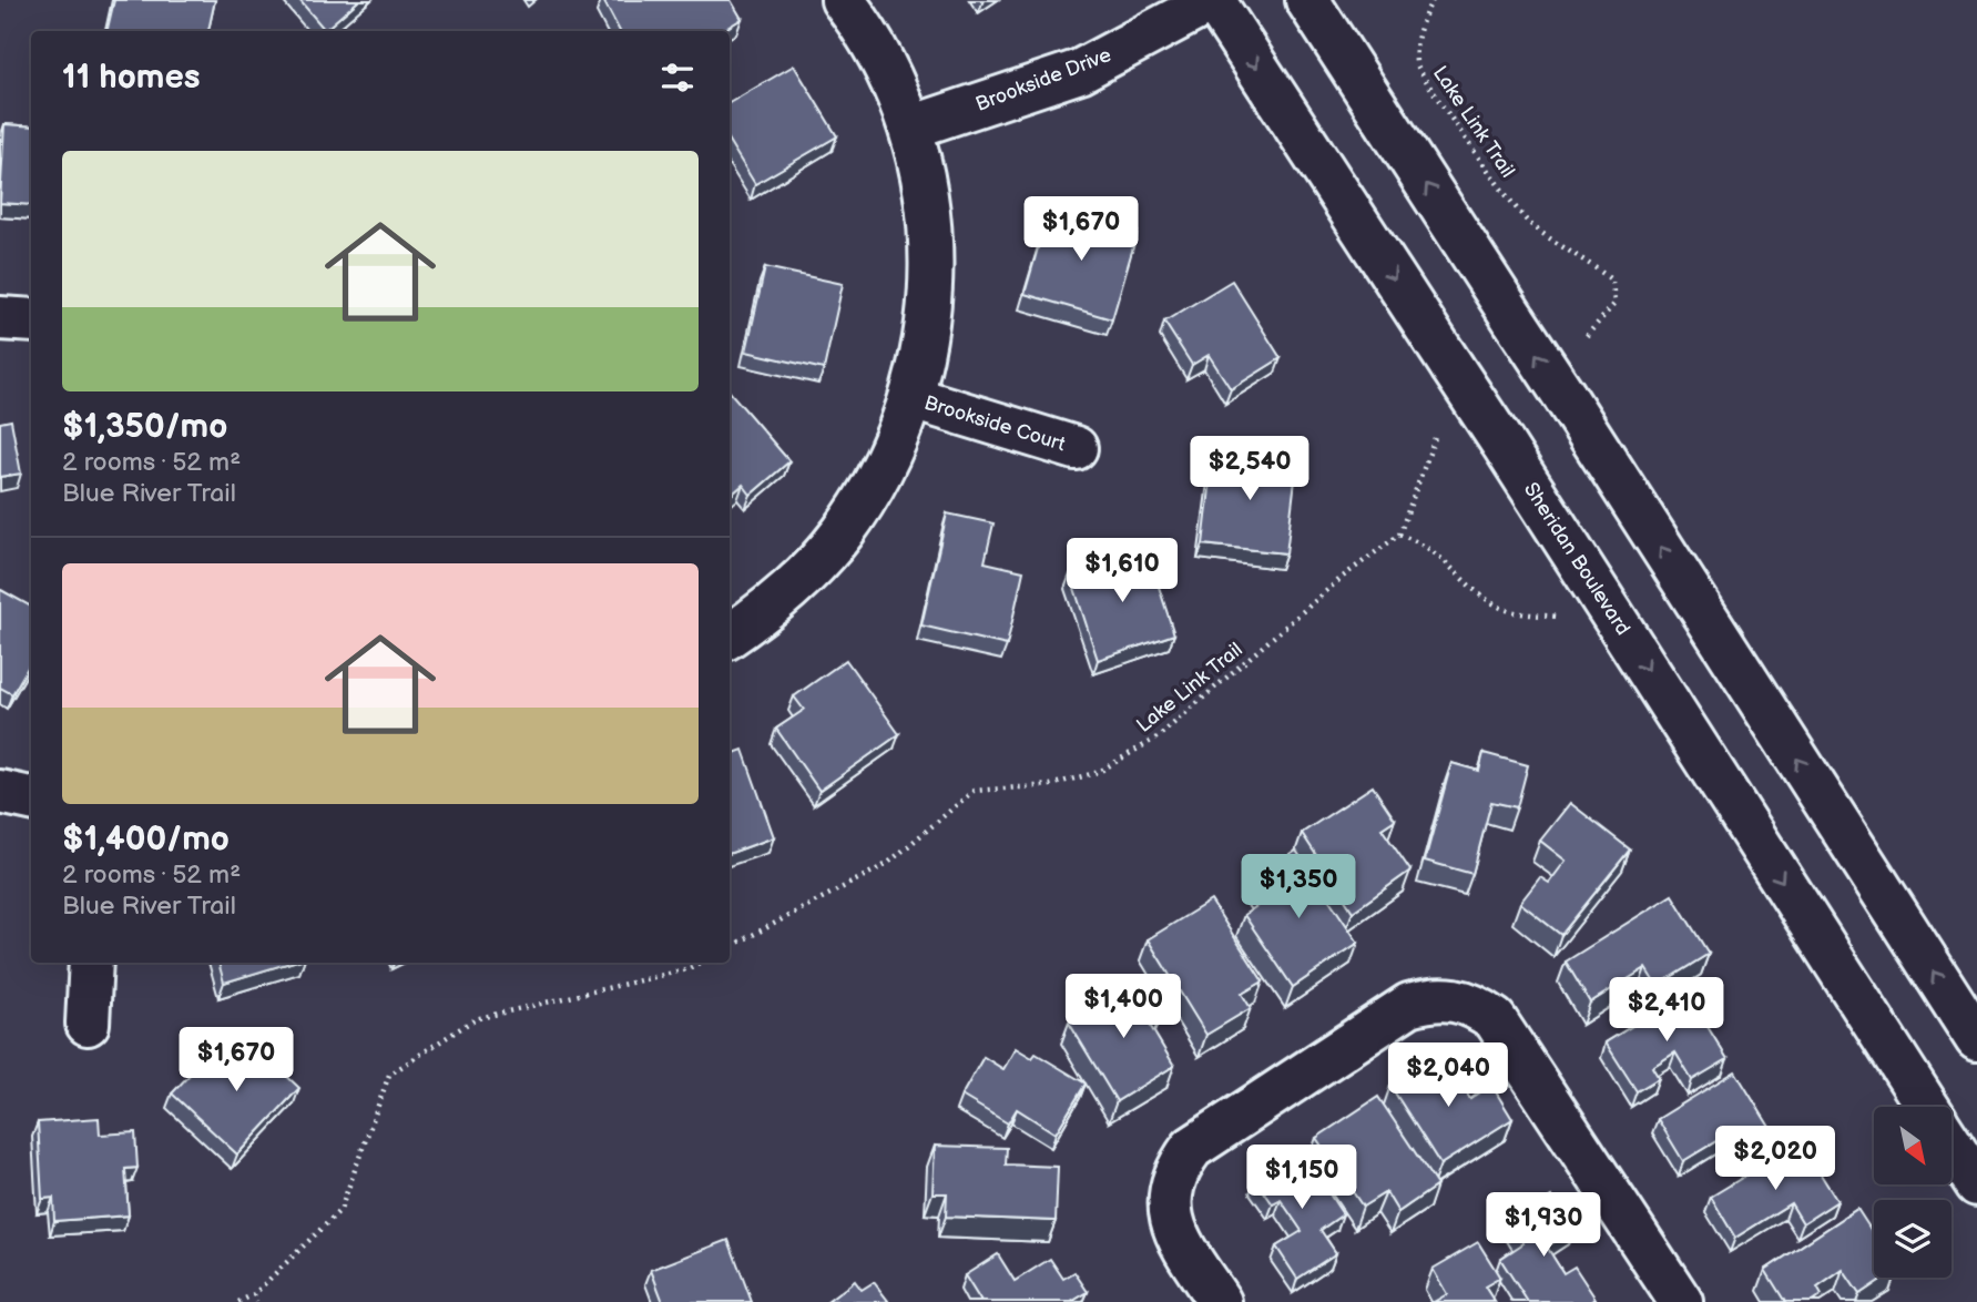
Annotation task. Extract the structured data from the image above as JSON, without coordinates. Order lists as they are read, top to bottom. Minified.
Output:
{"streets":{"main road":["Brookside Drive","Brookside Court","Sheridan Boulevard"],"path":["Lake Link Trail"]},"crossings":[["Brookside Drive","Sheridan Boulevard"]],"north":"bottom right","page":{"heading":"11 homes","list":[{"name":"$1,350/mo","note":"2 rooms · 52 m² · Blue River Trail"},{"name":"$1,400/mo","note":"2 rooms · 52 m² · Blue River Trail"}],"price":["$1,670","$2,540","$1,610","$1,350","$1,400","$2,410","$1,670","$2,040","$2,020","$1,150","$1,930"]}}
